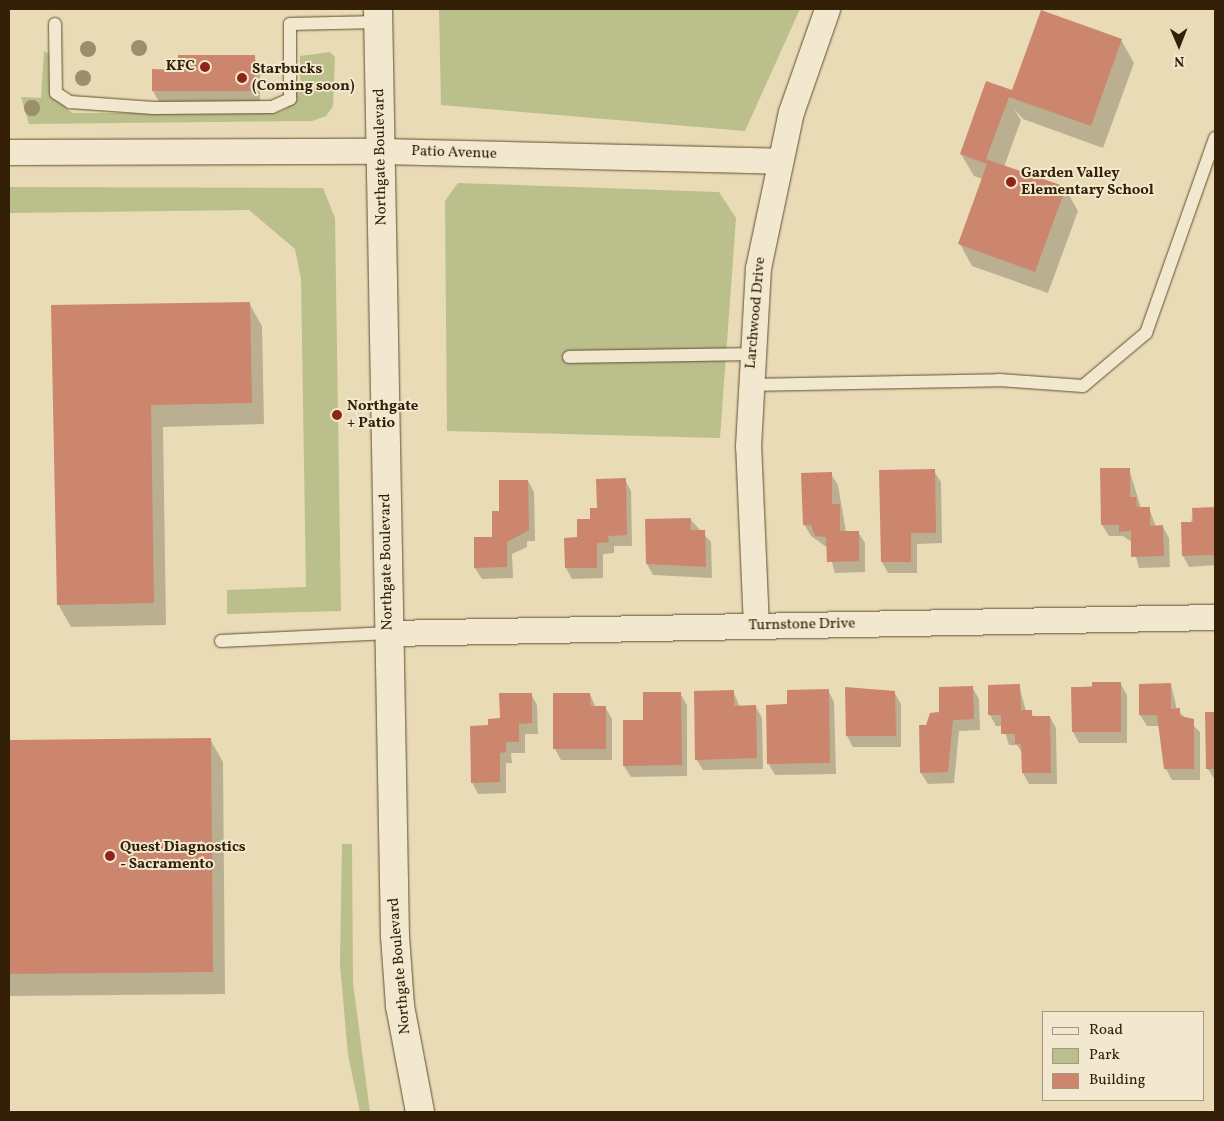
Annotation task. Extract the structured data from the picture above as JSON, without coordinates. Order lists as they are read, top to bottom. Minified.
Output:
{"streets":{"main road":["Northgate Boulevard"],"street":["Patio Avenue","Larchwood Drive","Turnstone Drive"]},"crossings":[["Patio Avenue","Northgate Boulevard"],["Patio Avenue","Larchwood Drive"],["Northgate Boulevard","Turnstone Drive"],["Larchwood Drive","Turnstone Drive"]],"places":["KFC","Starbucks (Coming soon)","Garden Valley Elementary School","Northgate + Patio","Quest Diagnostics - Sacramento"],"legend":["Road","Park","Building"],"north":"bottom"}
